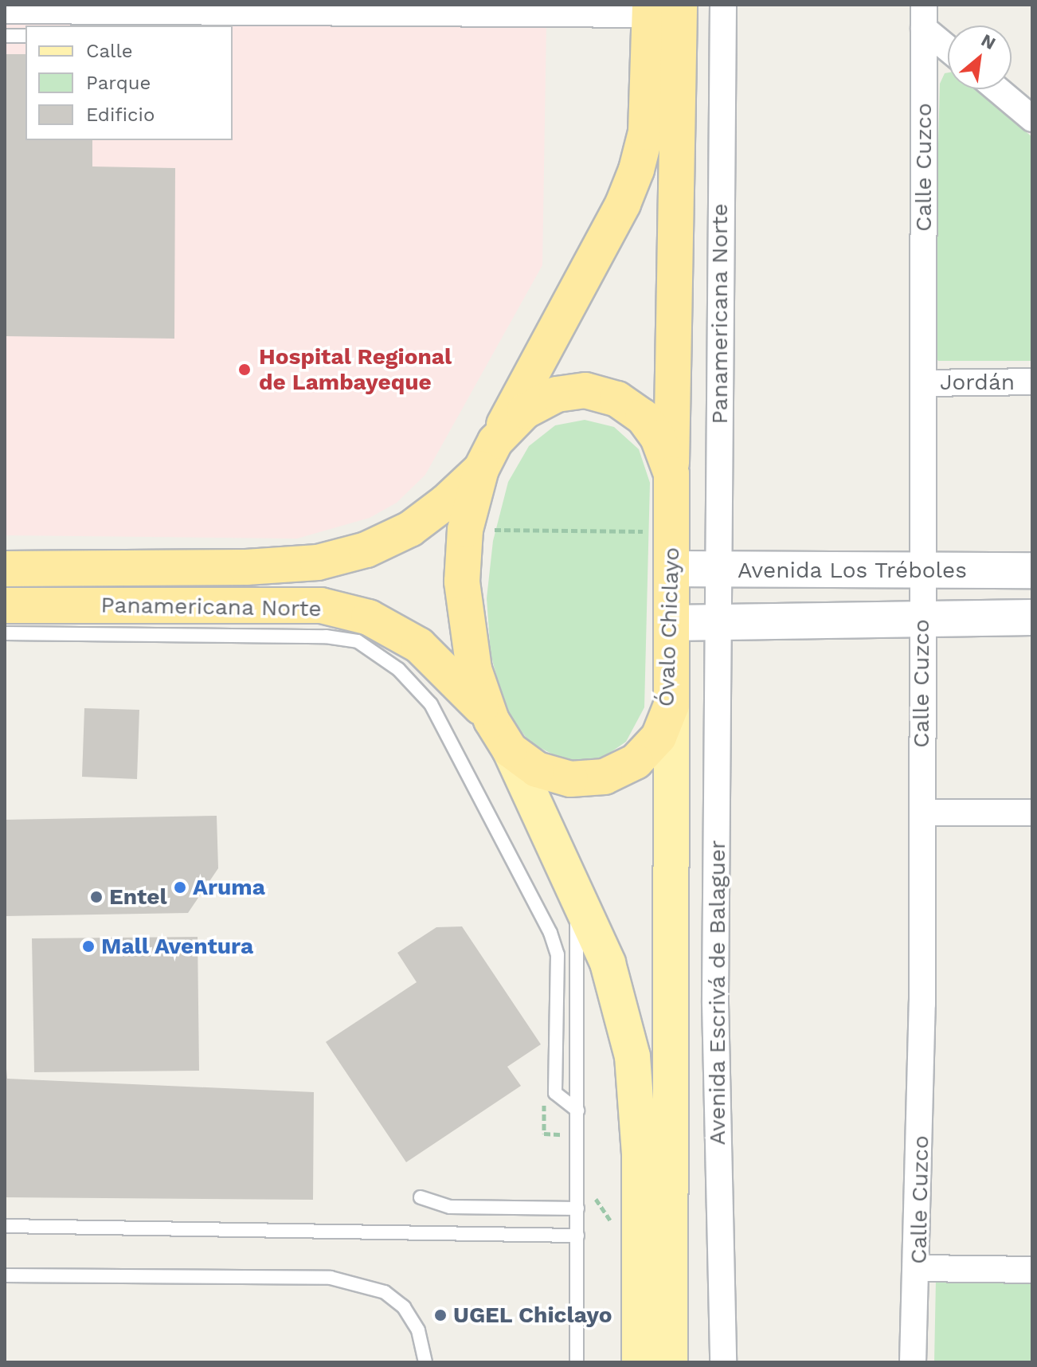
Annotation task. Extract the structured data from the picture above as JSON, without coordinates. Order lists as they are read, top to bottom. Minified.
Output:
{"streets":{"highway":["Panamericana Norte","Óvalo Chiclayo"],"main road":["Avenida Los Tréboles","Avenida Escrivá de Balaguer"],"street":["Calle Cuzco","Jordán"]},"crossings":[["Calle Cuzco","Jordán"],["Calle Cuzco","Avenida Los Tréboles"],["Panamericana Norte","Avenida Los Tréboles"],["Panamericana Norte","Óvalo Chiclayo"],["Panamericana Norte","Avenida Escrivá de Balaguer"],["Avenida Los Tréboles","Óvalo Chiclayo"],["Avenida Los Tréboles","Avenida Escrivá de Balaguer"],["Óvalo Chiclayo","Avenida Escrivá de Balaguer"]],"places":["Hospital Regional de Lambayeque","Aruma","Entel","Mall Aventura","UGEL Chiclayo"],"legend":["Calle","Parque","Edificio"],"north":"top right"}
